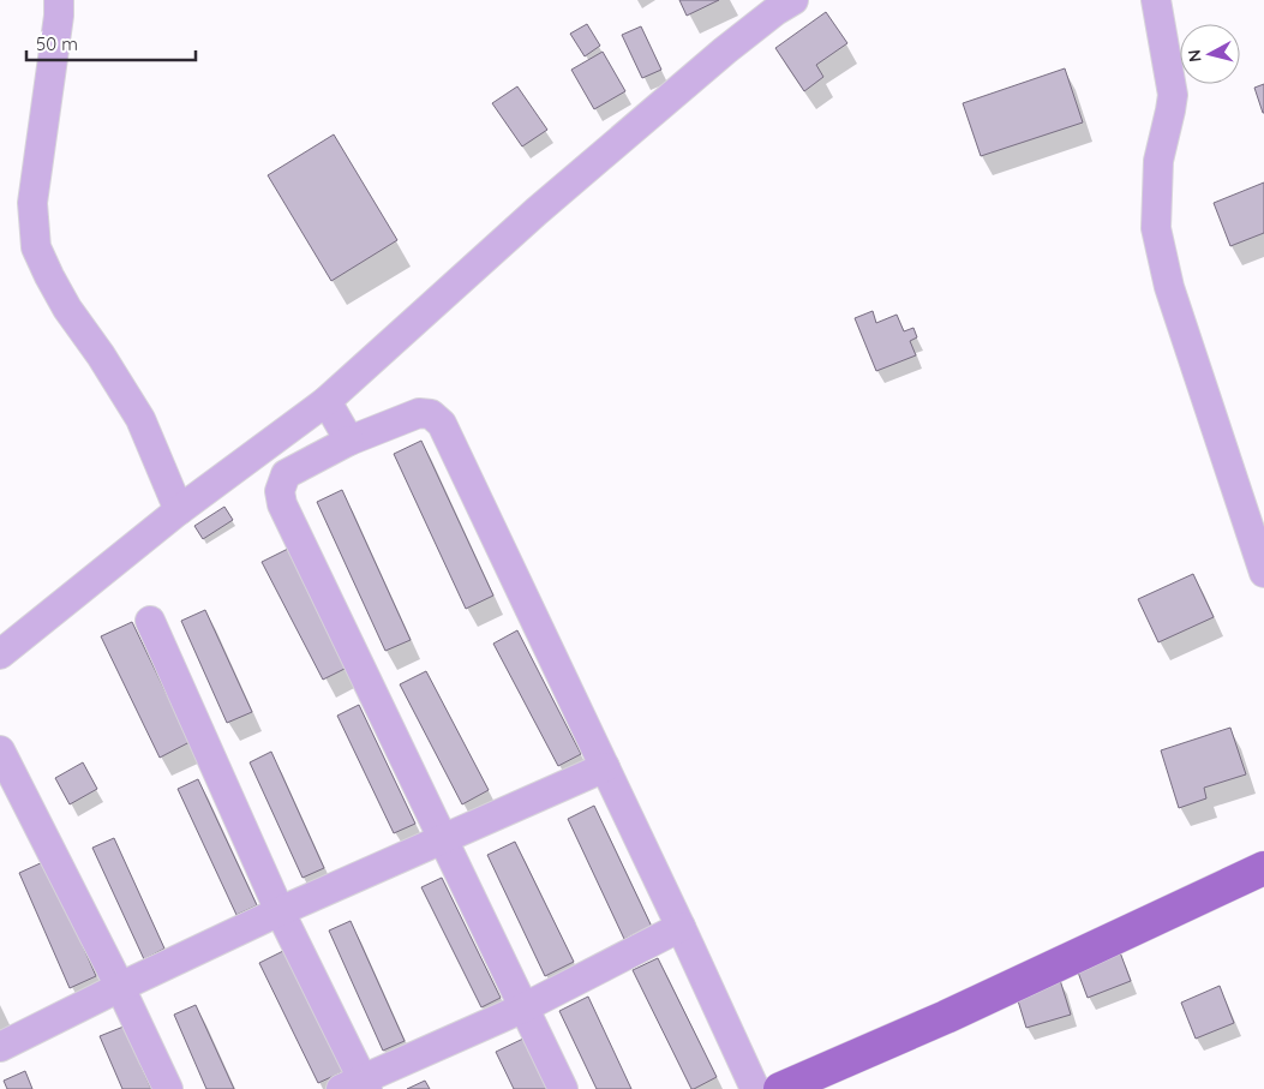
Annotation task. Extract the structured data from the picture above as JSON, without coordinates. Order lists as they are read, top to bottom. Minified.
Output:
{"scale_bar":"50 m","north":"left"}
